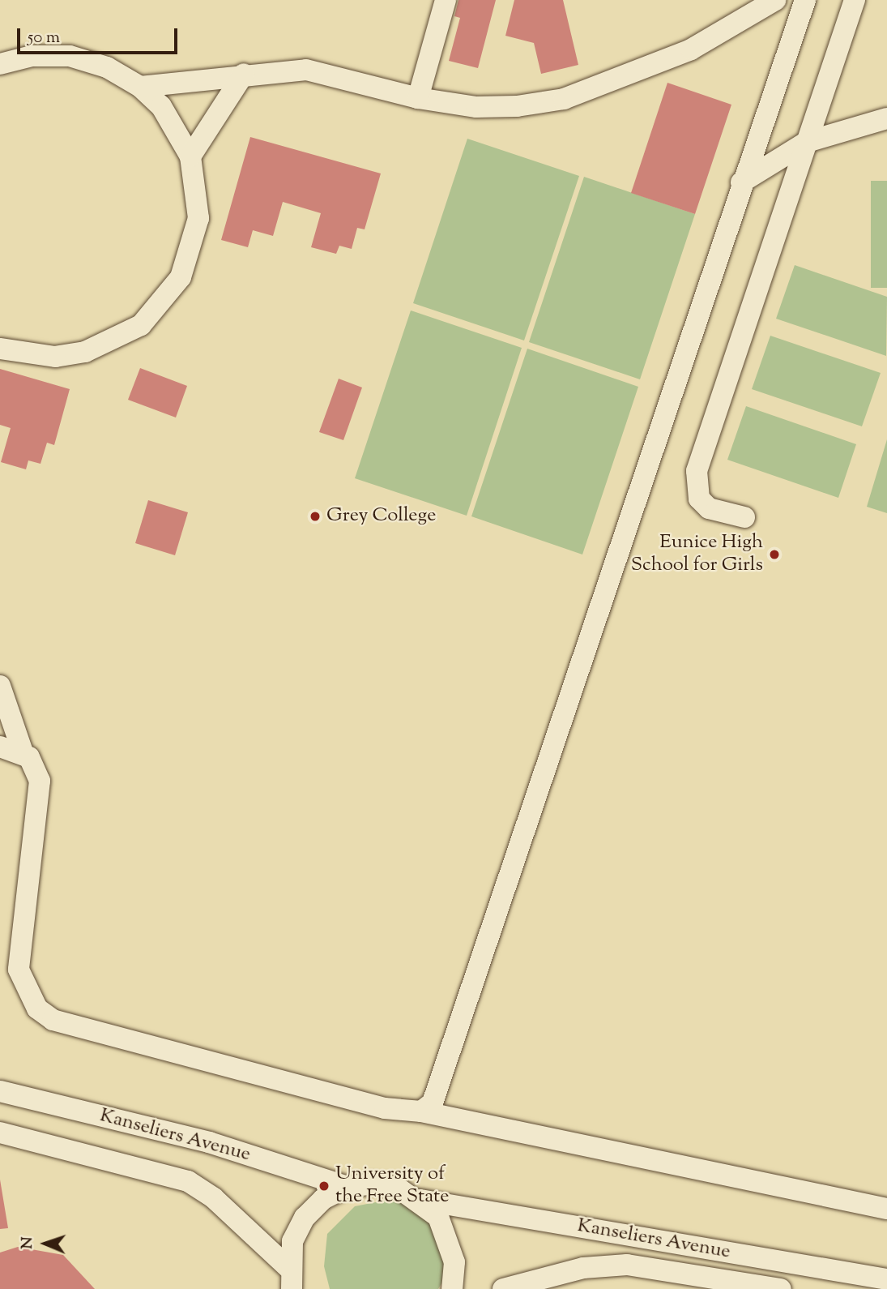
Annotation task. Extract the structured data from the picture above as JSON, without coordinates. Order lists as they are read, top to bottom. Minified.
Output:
{"streets":{"street":["Kanseliers Avenue"]},"places":["Grey College","Eunice High School for Girls","University of the Free State"],"scale_bar":"50 m","north":"left"}
